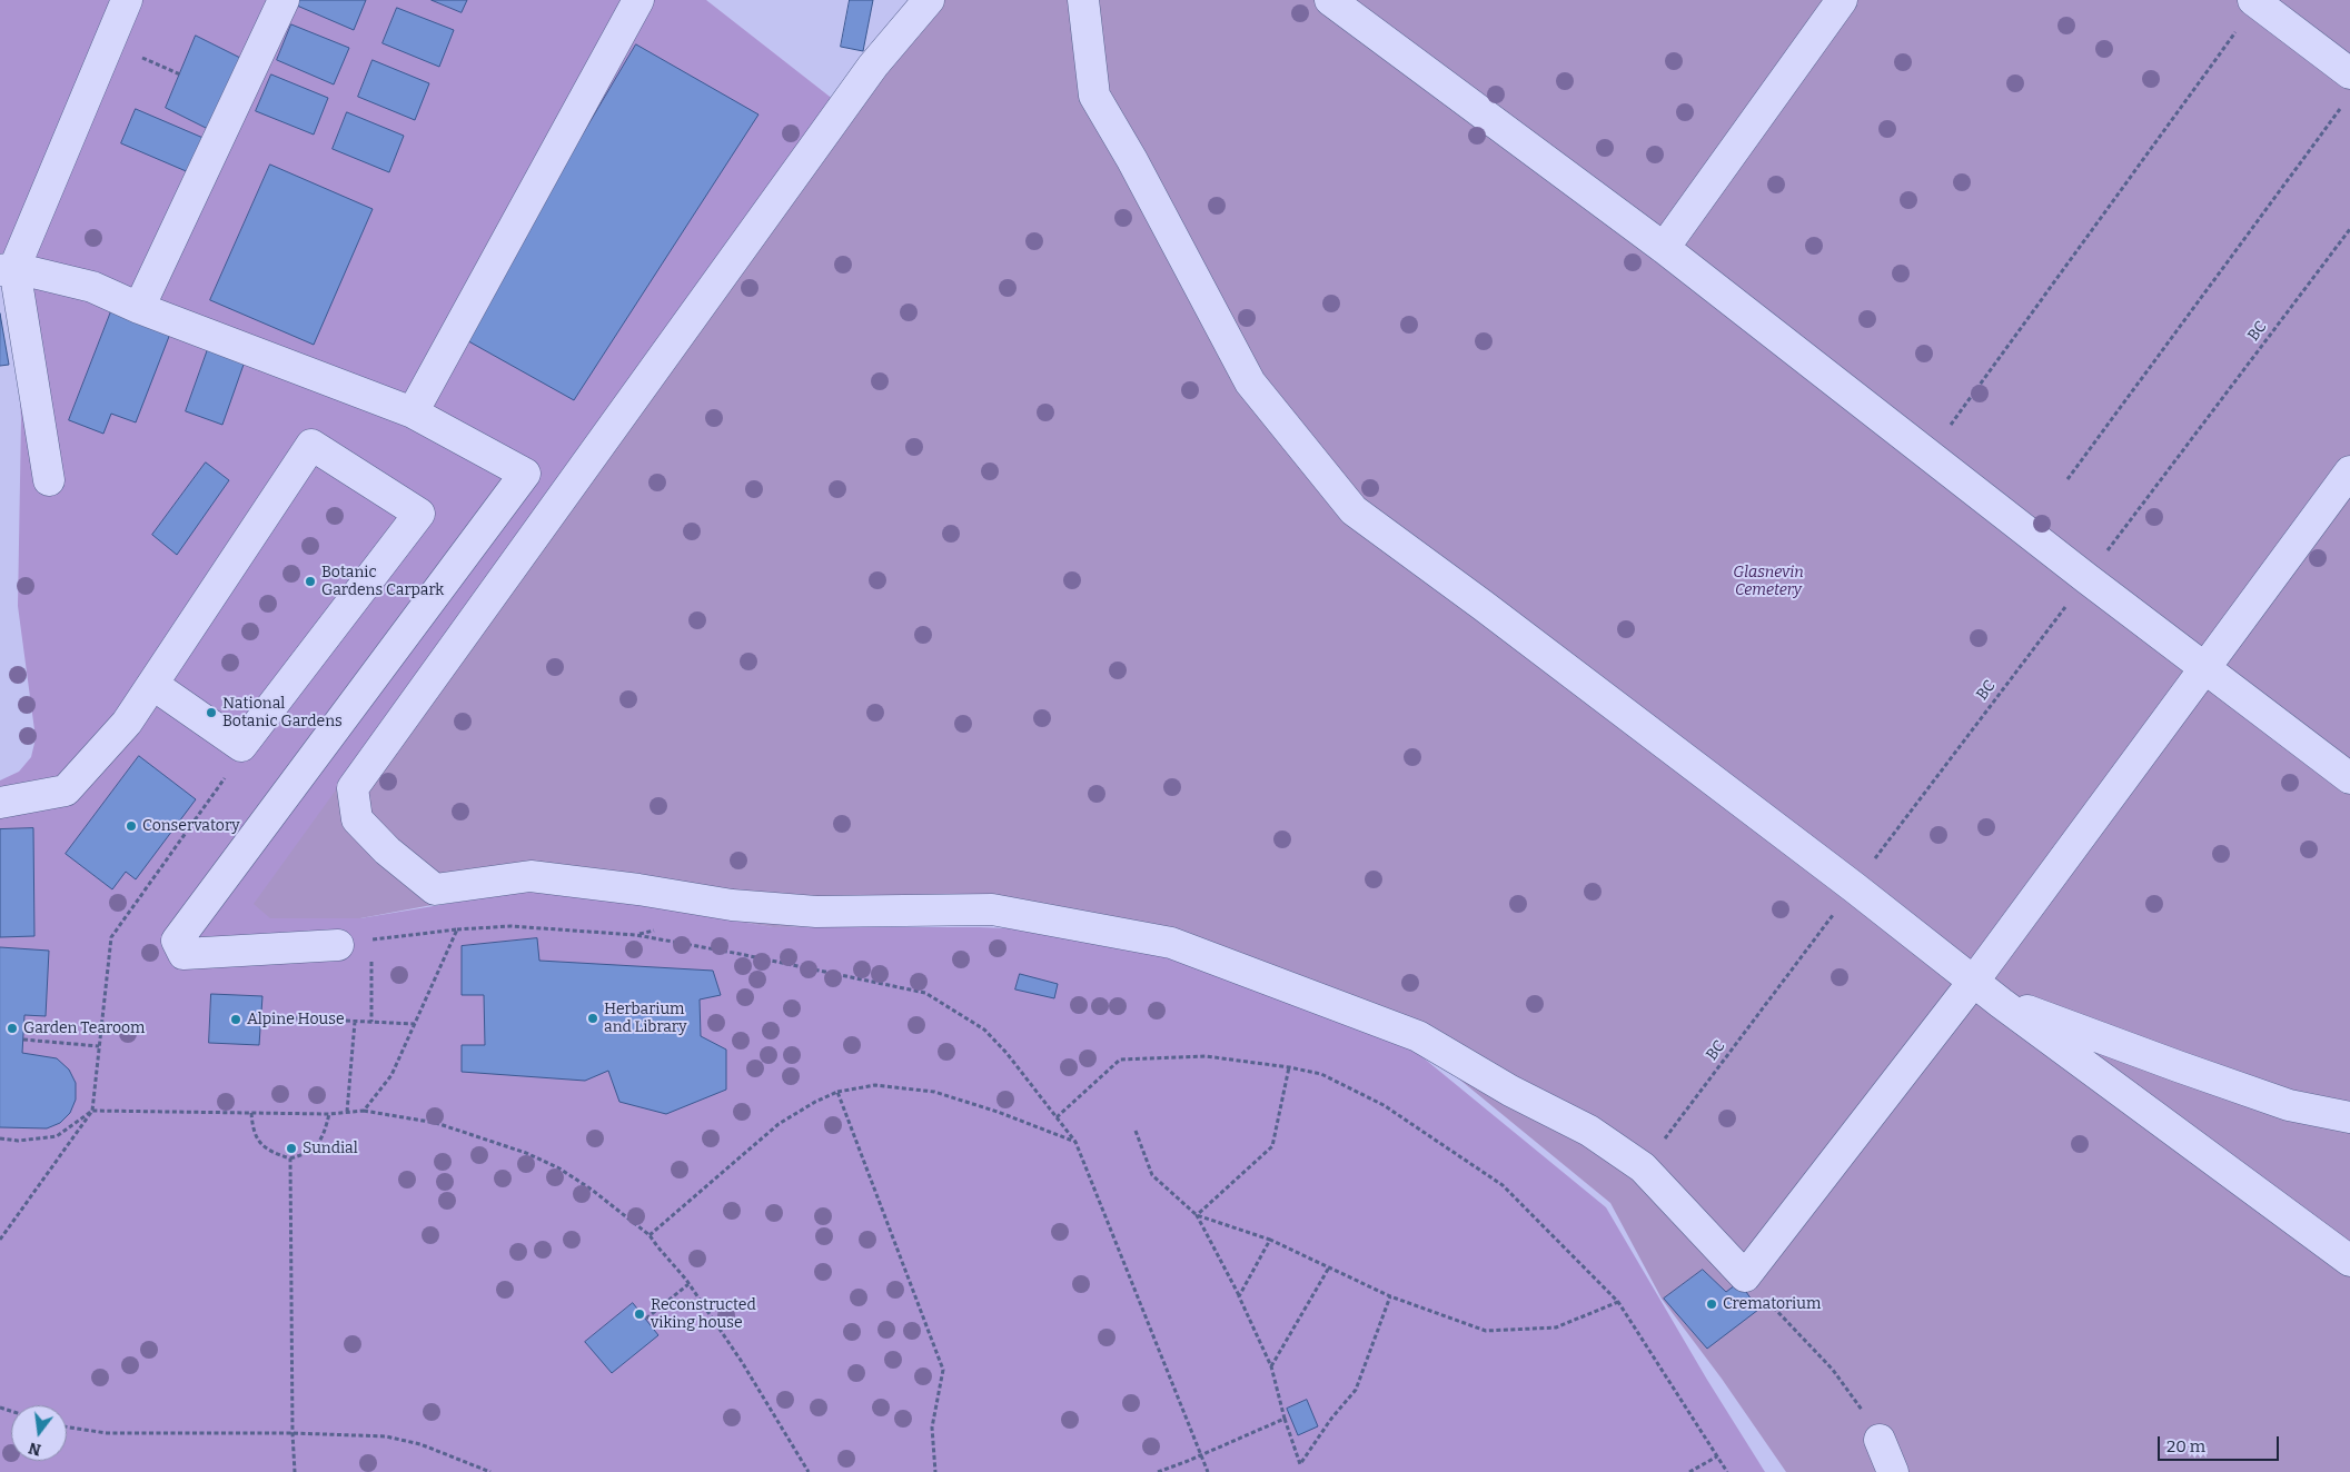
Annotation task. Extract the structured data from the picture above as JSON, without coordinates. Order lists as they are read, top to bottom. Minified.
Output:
{"streets":{"path":["BC"]},"parks":["Glasnevin Cemetery"],"places":["Botanic Gardens Carpark","National Botanic Gardens","Conservatory","Herbarium and Library","Alpine House","Garden Tearoom","Sundial","Crematorium","Reconstructed viking house"],"scale_bar":"20 m","north":"bottom"}
